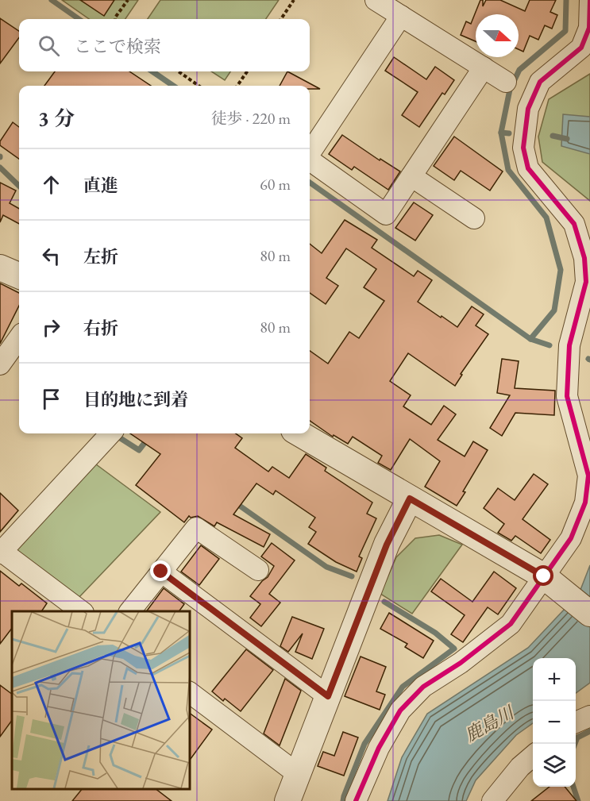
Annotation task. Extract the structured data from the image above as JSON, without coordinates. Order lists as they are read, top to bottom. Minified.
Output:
{"water":["鹿島川"],"north":"right","page":{"search":"ここで検索","heading":["3 分","徒歩 · 220 m"],"list":[["直進","60 m"],["左折","80 m"],["右折","80 m"],"目的地に到着"],"map_buttons":["+","−"]}}
